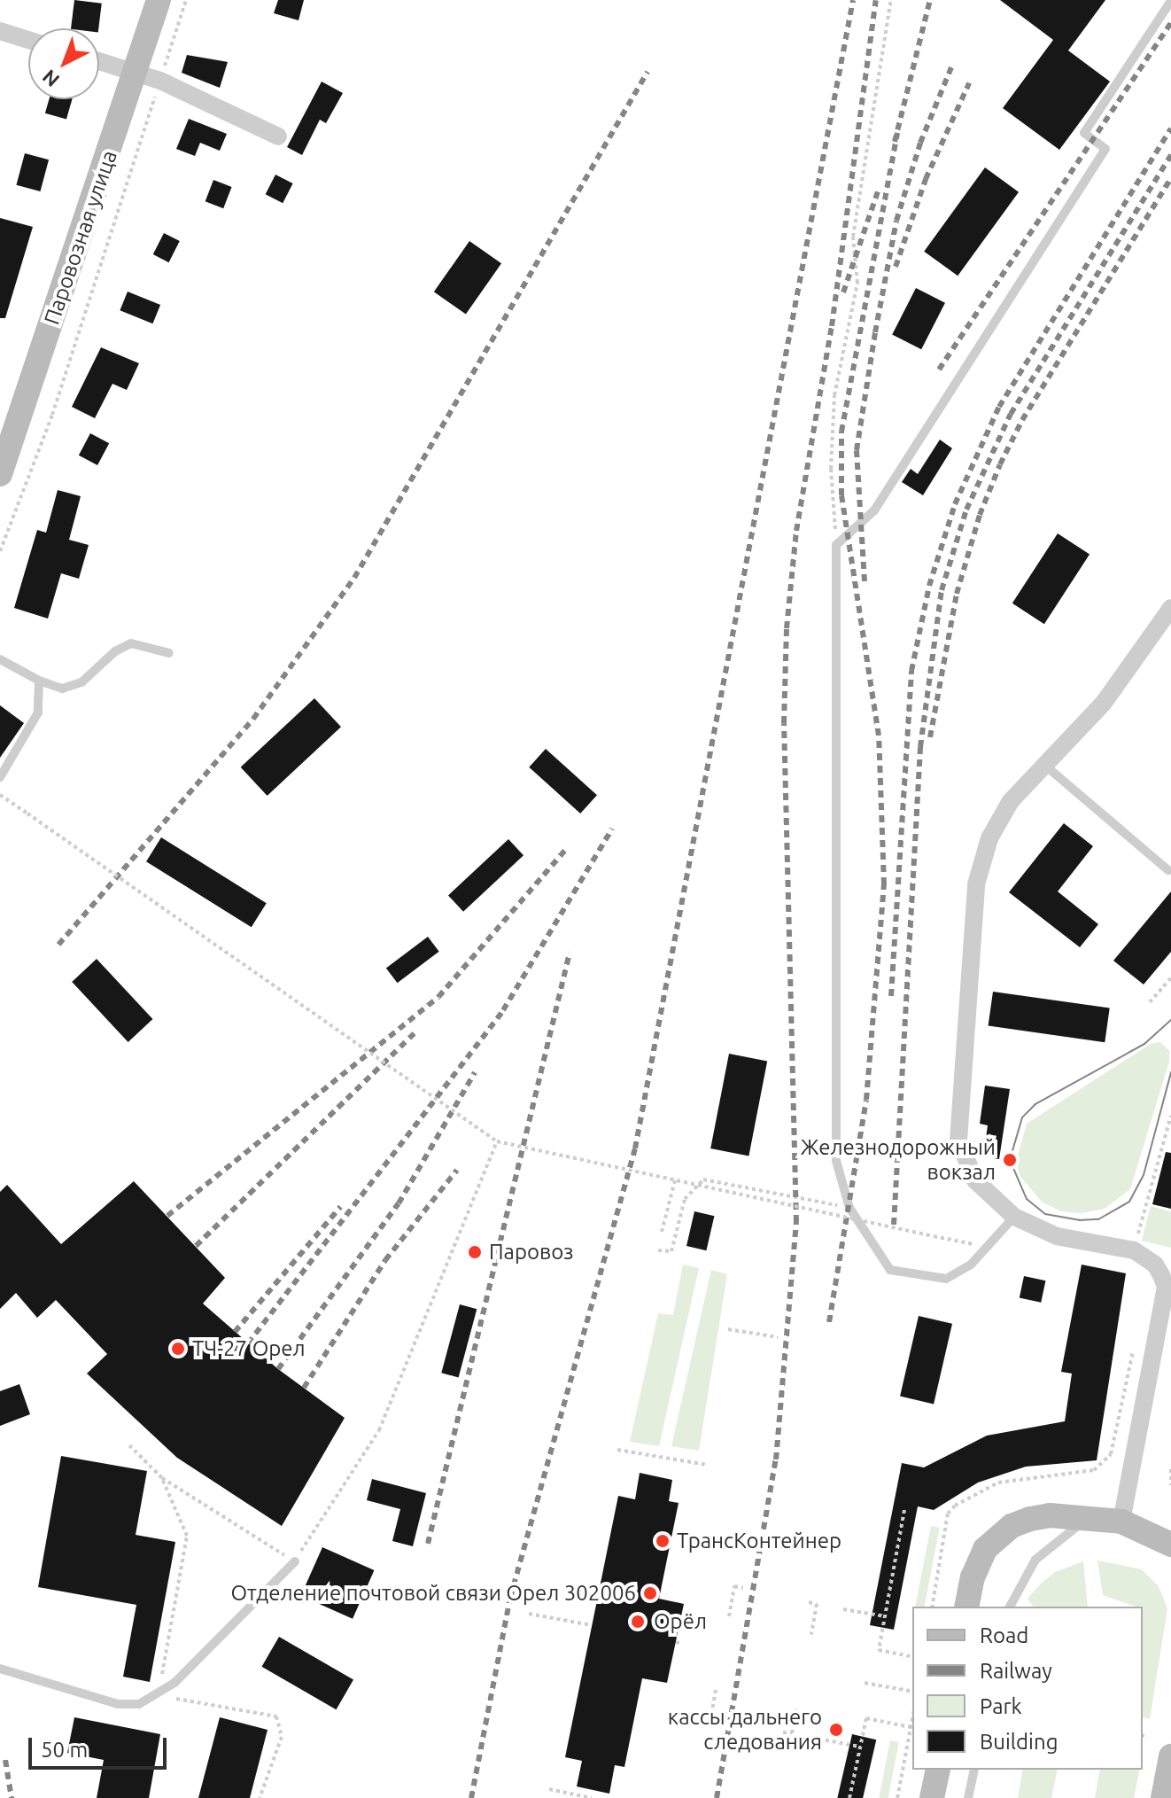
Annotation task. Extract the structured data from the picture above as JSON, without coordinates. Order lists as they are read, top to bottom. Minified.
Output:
{"streets":{"main road":["Паровозная улица"]},"places":["Железнодорожный вокзал","Паровоз","ТЧ-27 Орел","ТрансКонтейнер","Отделение почтовой связи Орел 302006","Орёл","кассы дальнего следования"],"legend":["Road","Railway","Park","Building"],"scale_bar":"50 m","north":"bottom left"}
